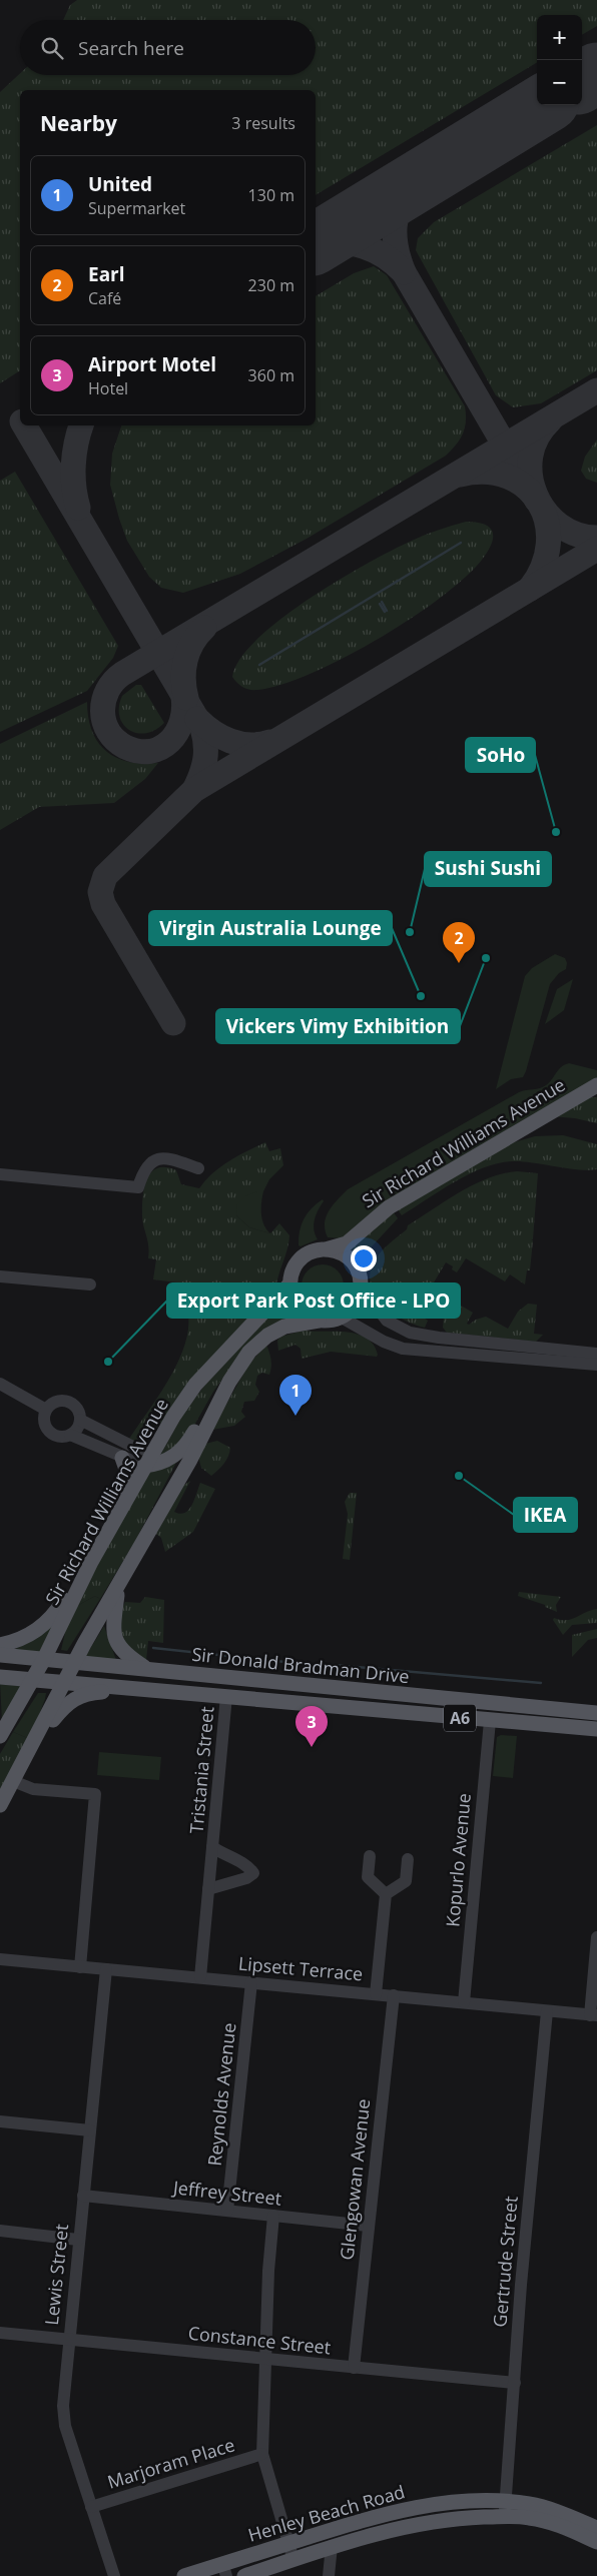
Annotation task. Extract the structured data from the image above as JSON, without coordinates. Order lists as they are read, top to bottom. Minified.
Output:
{"streets":{"main road":["Sir Richard Williams Avenue","Sir Donald Bradman Drive","A6","Henley Beach Road"],"street":["Tristania Street","Kopurlo Avenue","Lipsett Terrace","Reynolds Avenue","Glengowan Avenue","Jeffrey Street","Gertrude Street","Lewis Street","Constance Street","Marjoram Place"]},"crossings":[["Sir Richard Williams Avenue","Sir Donald Bradman Drive"],["Sir Donald Bradman Drive","Tristania Street"],["Sir Donald Bradman Drive","Kopurlo Avenue"],["Tristania Street","Lipsett Terrace"],["Kopurlo Avenue","Lipsett Terrace"],["Lipsett Terrace","Reynolds Avenue"],["Lipsett Terrace","Glengowan Avenue"],["Lipsett Terrace","Gertrude Street"],["Lipsett Terrace","Lewis Street"],["Reynolds Avenue","Jeffrey Street"],["Glengowan Avenue","Jeffrey Street"],["Glengowan Avenue","Constance Street"],["Jeffrey Street","Lewis Street"],["Gertrude Street","Constance Street"],["Gertrude Street","Henley Beach Road"],["Lewis Street","Constance Street"],["Lewis Street","Marjoram Place"]],"places":["SoHo","Sushi Sushi","Vickers Vimy Exhibition","Virgin Australia Lounge","Export Park Post Office - LPO","IKEA"],"page":{"map_buttons":["+","−"],"search":"Search here","heading":["Nearby","3 results"],"list":[{"mark":"1","name":"United","note":"Supermarket","value":"130 m"},{"mark":"2","name":"Earl","note":"Café","value":"230 m"},{"mark":"3","name":"Airport Motel","note":"Hotel","value":"360 m"}],"pins":["2","1","3"]}}
